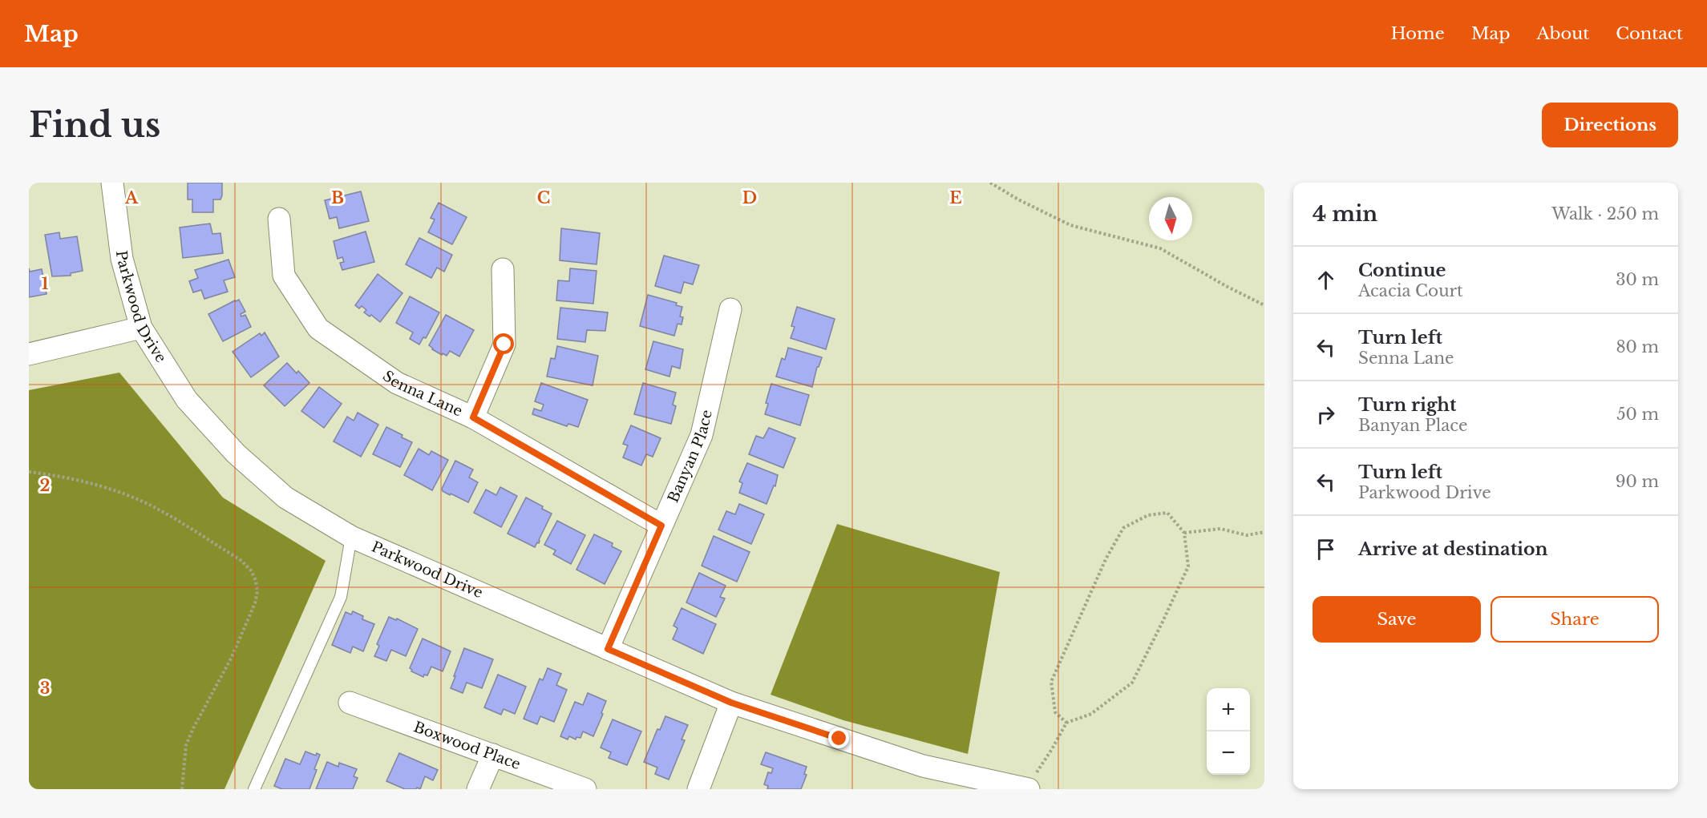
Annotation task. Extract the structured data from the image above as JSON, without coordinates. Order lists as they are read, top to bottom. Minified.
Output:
{"streets":{"street":["Parkwood Drive","Senna Lane","Banyan Place","Boxwood Place"]},"crossings":[["Parkwood Drive","Banyan Place"],["Senna Lane","Banyan Place"]],"north":"bottom","page":{"header":"Map","nav":["Home","Map","About","Contact"],"buttons":["Directions",["Save","Share"]],"title":"Find us","heading":["4 min","Walk · 250 m"],"list":[["Continue","Acacia Court","30 m"],["Turn left","Senna Lane","80 m"],["Turn right","Banyan Place","50 m"],["Turn left","Parkwood Drive","90 m"],"Arrive at destination"],"map_buttons":["+","−"]},"grid":{"columns":["A","B","C","D","E"],"rows":["1","2","3"]}}
